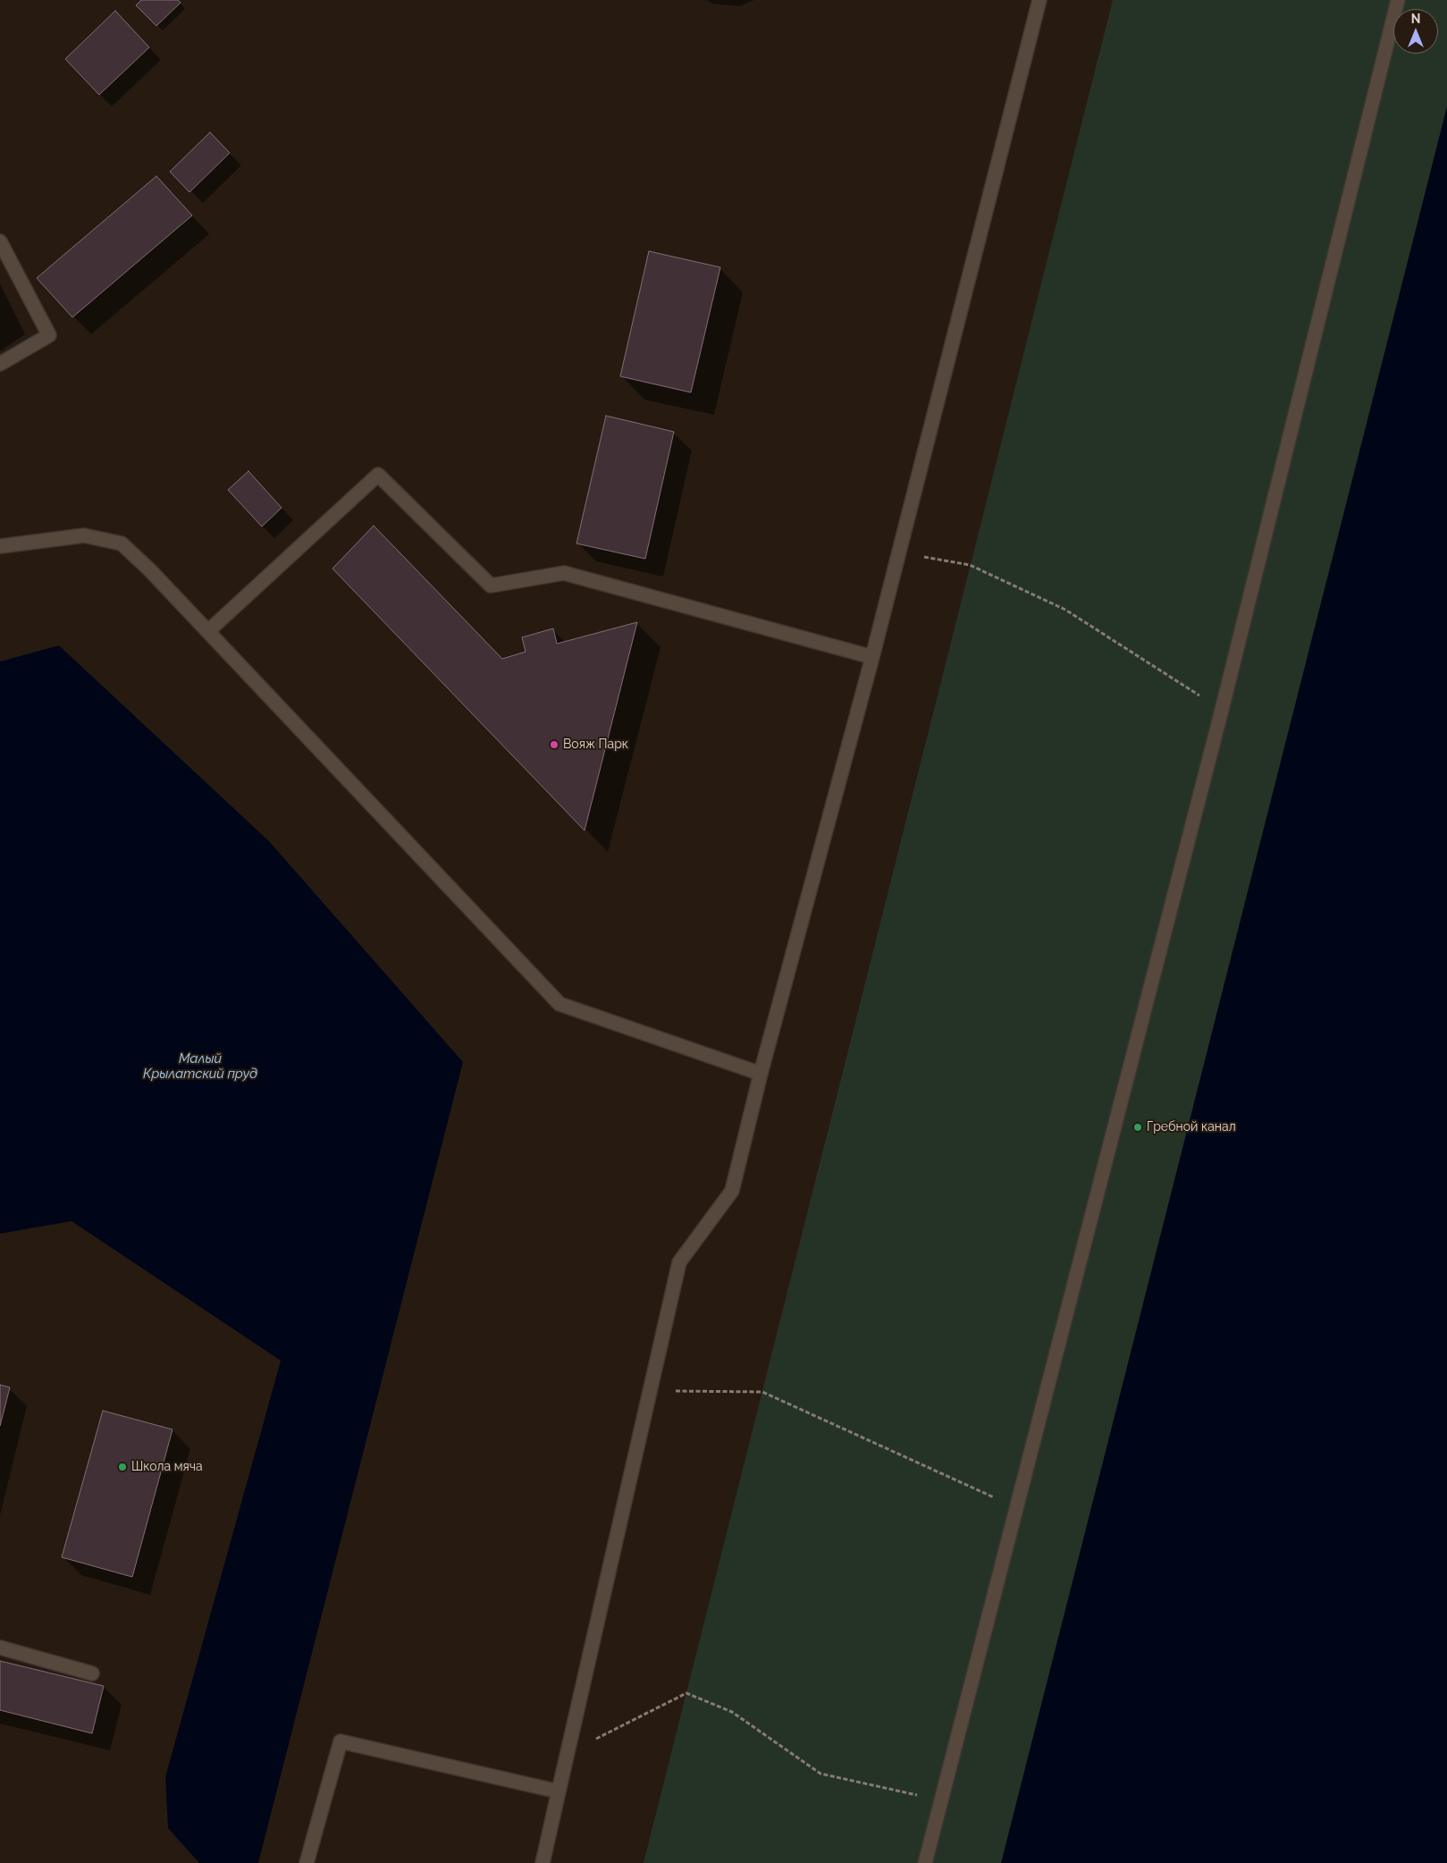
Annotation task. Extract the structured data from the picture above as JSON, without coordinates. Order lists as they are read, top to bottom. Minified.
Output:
{"water":["Малый Крылатский пруд"],"places":["Вояж Парк","Гребной канал","Школа мяча"],"north":"top"}
